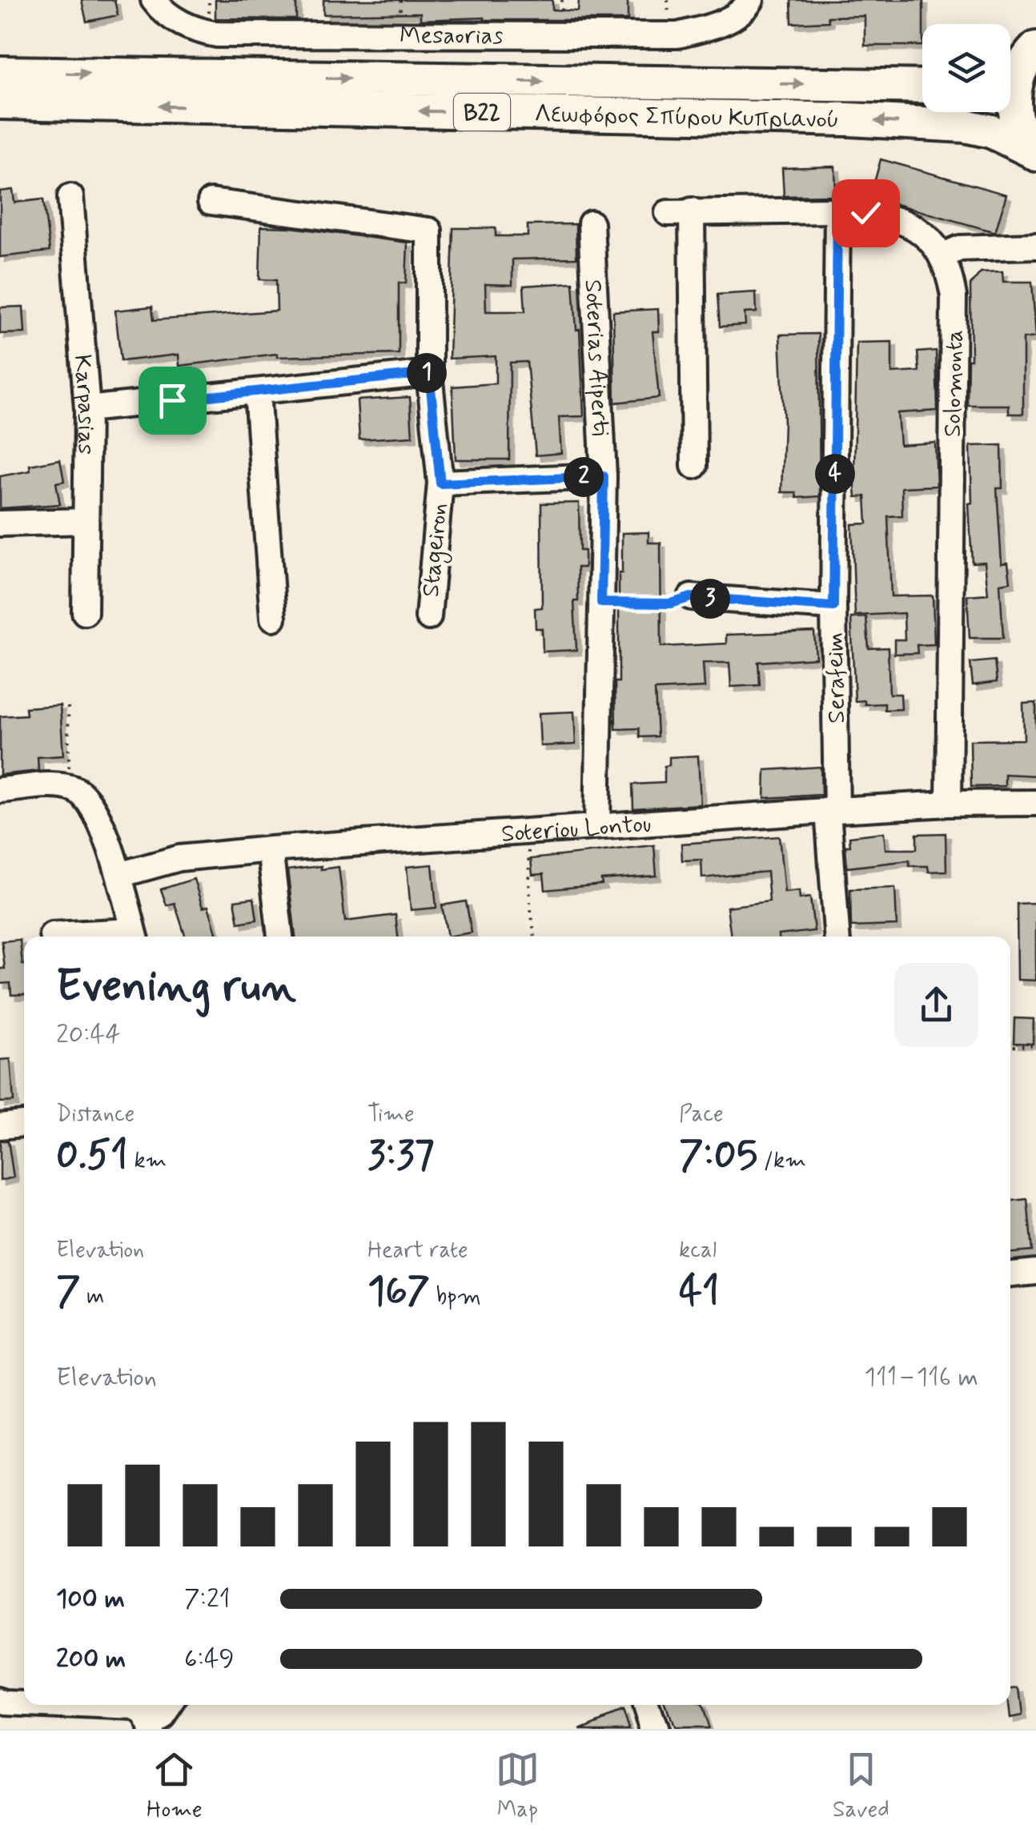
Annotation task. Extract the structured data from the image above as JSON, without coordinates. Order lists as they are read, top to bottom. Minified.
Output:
{"streets":{"main road":["B22","Λεωφόρος Σπύρου Κυπριανού"],"street":["Mesaorias","Soterias Aiperti","Solomonta","Karpasias","Stageiron","Serafeim","Soteriou Lontou"]},"crossings":[["Soterias Aiperti","Stageiron"],["Soterias Aiperti","Soteriou Lontou"],["Solomonta","Soteriou Lontou"],["Serafeim","Soteriou Lontou"]],"page":{"pins":["1","4","2","3"],"heading":["Evening run","20:44"],"stats":[["Distance","0.51 km"],["Time","3:37"],["Pace","7:05 /km"],["Elevation","7 m"],["Heart rate","167 bpm"],["kcal","41"]],"chart":["Elevation","111–116 m"],"list":[{"name":"100 m","note":"7:21"},{"name":"200 m","note":"6:49"}],"tabs":["Home","Map","Saved"]}}
